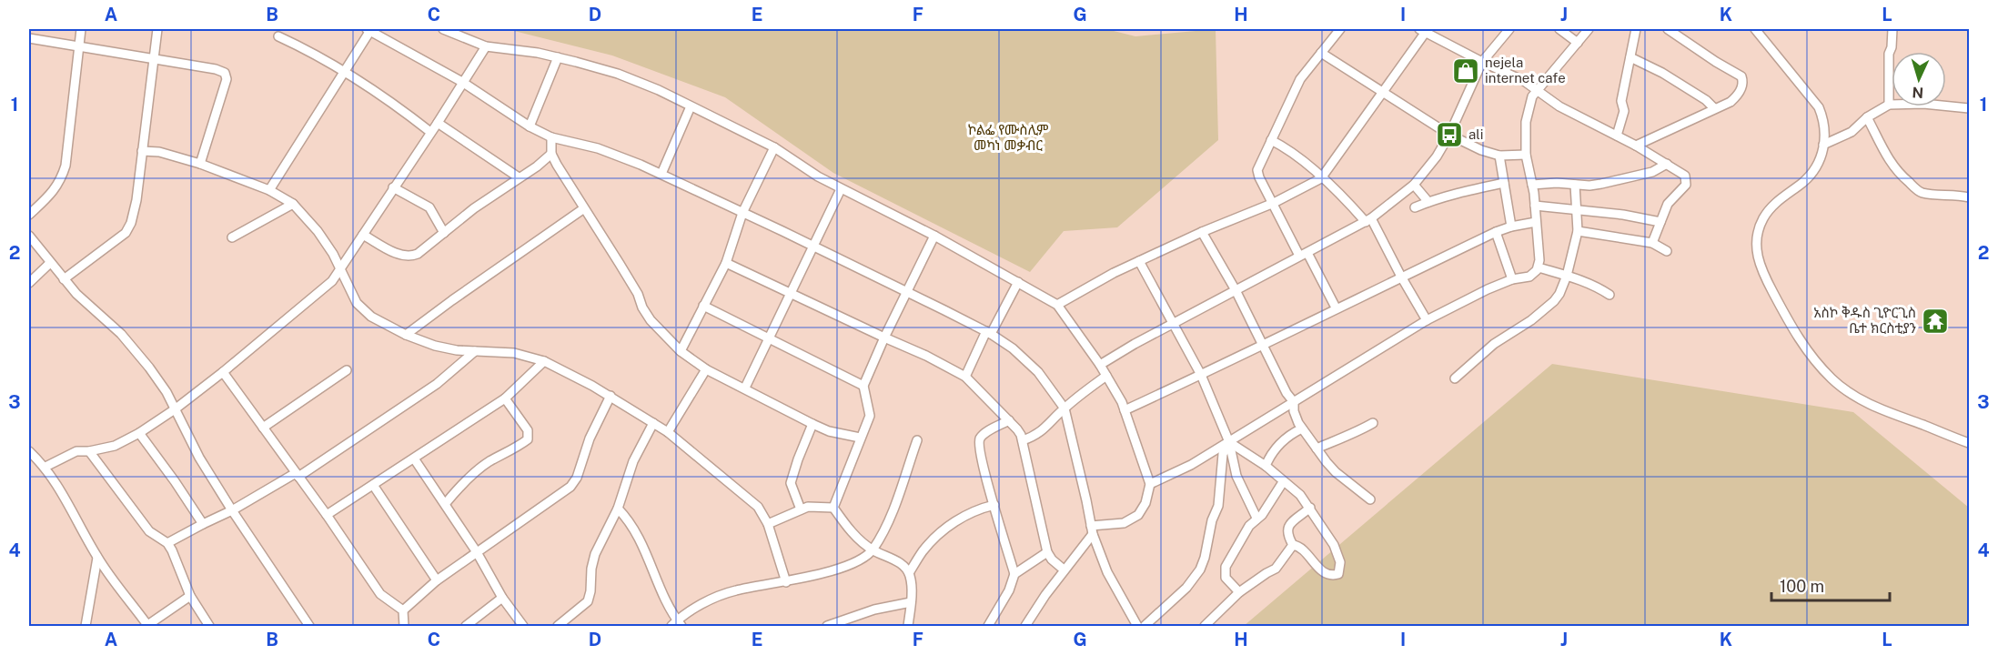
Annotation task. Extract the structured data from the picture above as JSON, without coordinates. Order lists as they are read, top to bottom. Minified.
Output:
{"parks":["ኮልፌ የሙስሊም መካነ መቃብር"],"places":{"shop":["nejela internet cafe"],"bus stop":["ali"],"temple":["አስኮ ቅዱስ ጊዮርጊስ ቤተ ክርስቲያን"]},"scale_bar":"100 m","north":"bottom","grid":{"columns":["A","B","C","D","E","F","G","H","I","J","K","L"],"rows":["1","2","3","4"]}}
